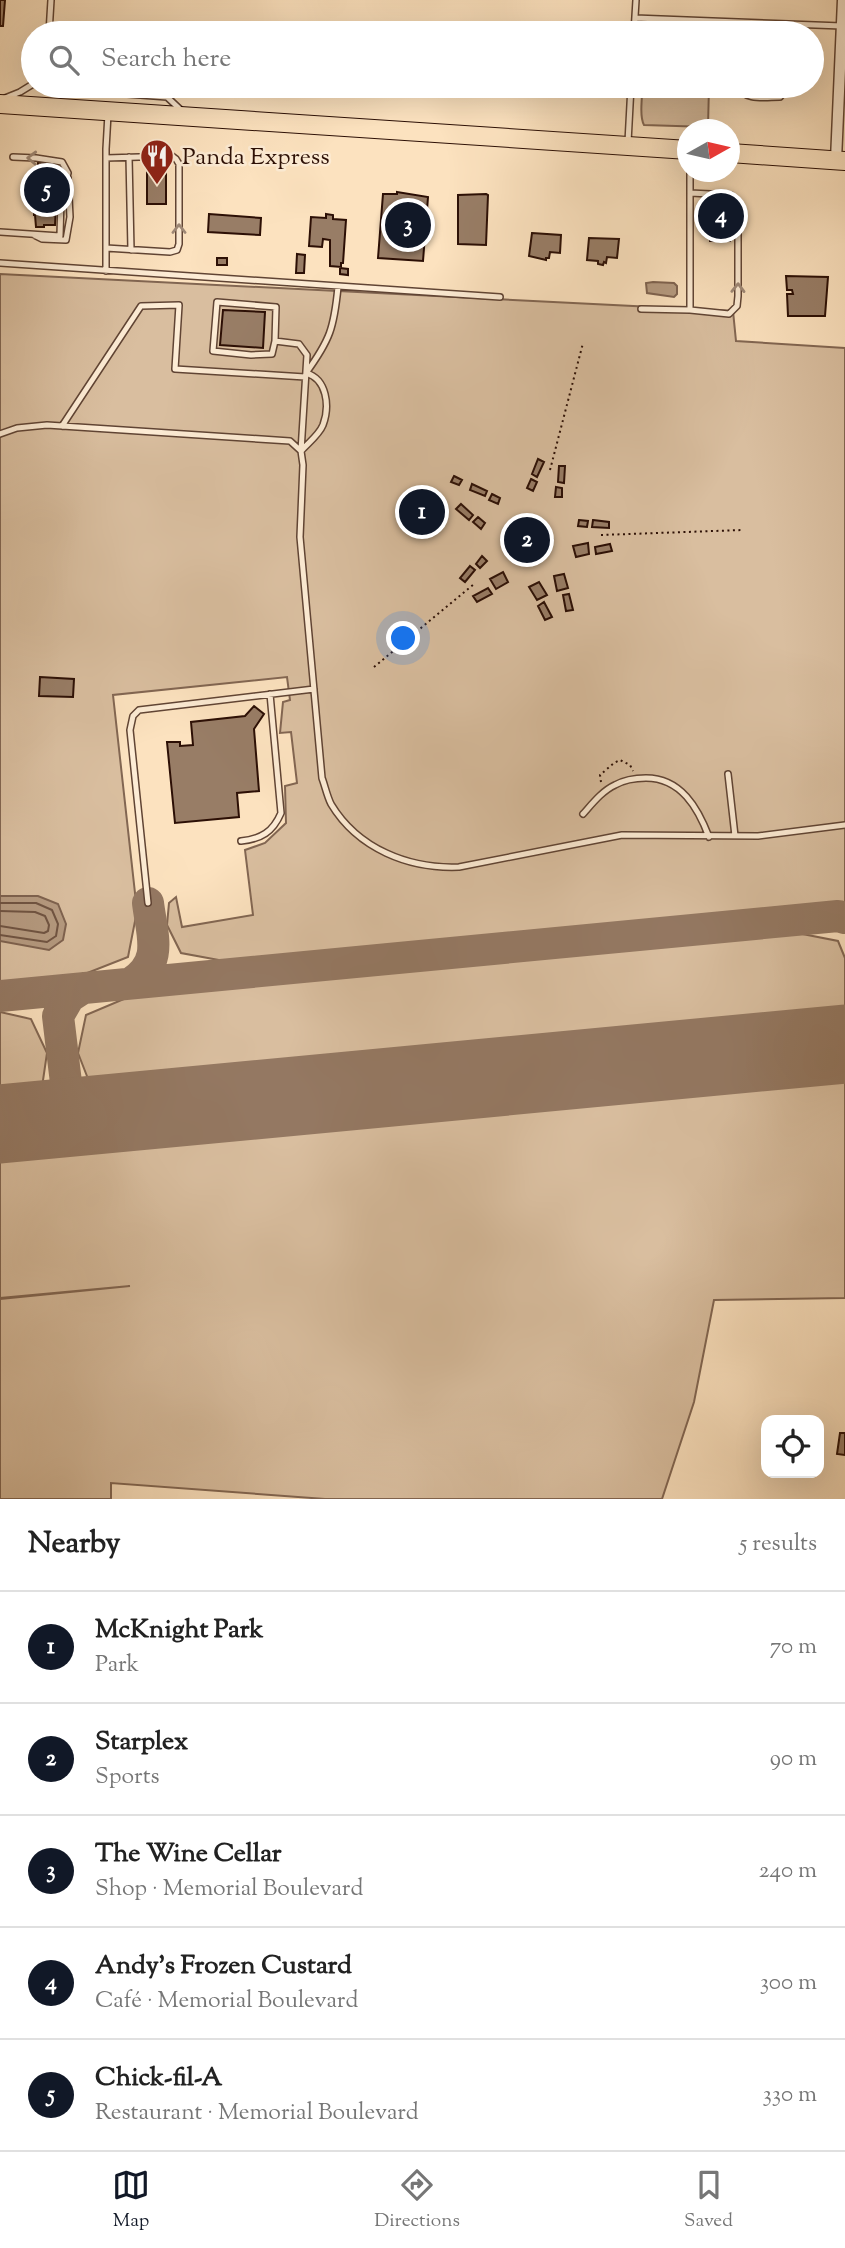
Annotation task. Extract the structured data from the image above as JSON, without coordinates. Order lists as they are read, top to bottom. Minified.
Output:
{"places":{"restaurant":["Panda Express"]},"north":"right","page":{"search":"Search here","pins":["5","4","3","1","2"],"heading":["Nearby","5 results"],"list":[{"mark":"1","name":"McKnight Park","note":"Park","value":"70 m"},{"mark":"2","name":"Starplex","note":"Sports","value":"90 m"},{"mark":"3","name":"The Wine Cellar","note":"Shop · Memorial Boulevard","value":"240 m"},{"mark":"4","name":"Andy's Frozen Custard","note":"Café · Memorial Boulevard","value":"300 m"},{"mark":"5","name":"Chick-fil-A","note":"Restaurant · Memorial Boulevard","value":"330 m"}],"nav":["Map","Directions","Saved"]}}
